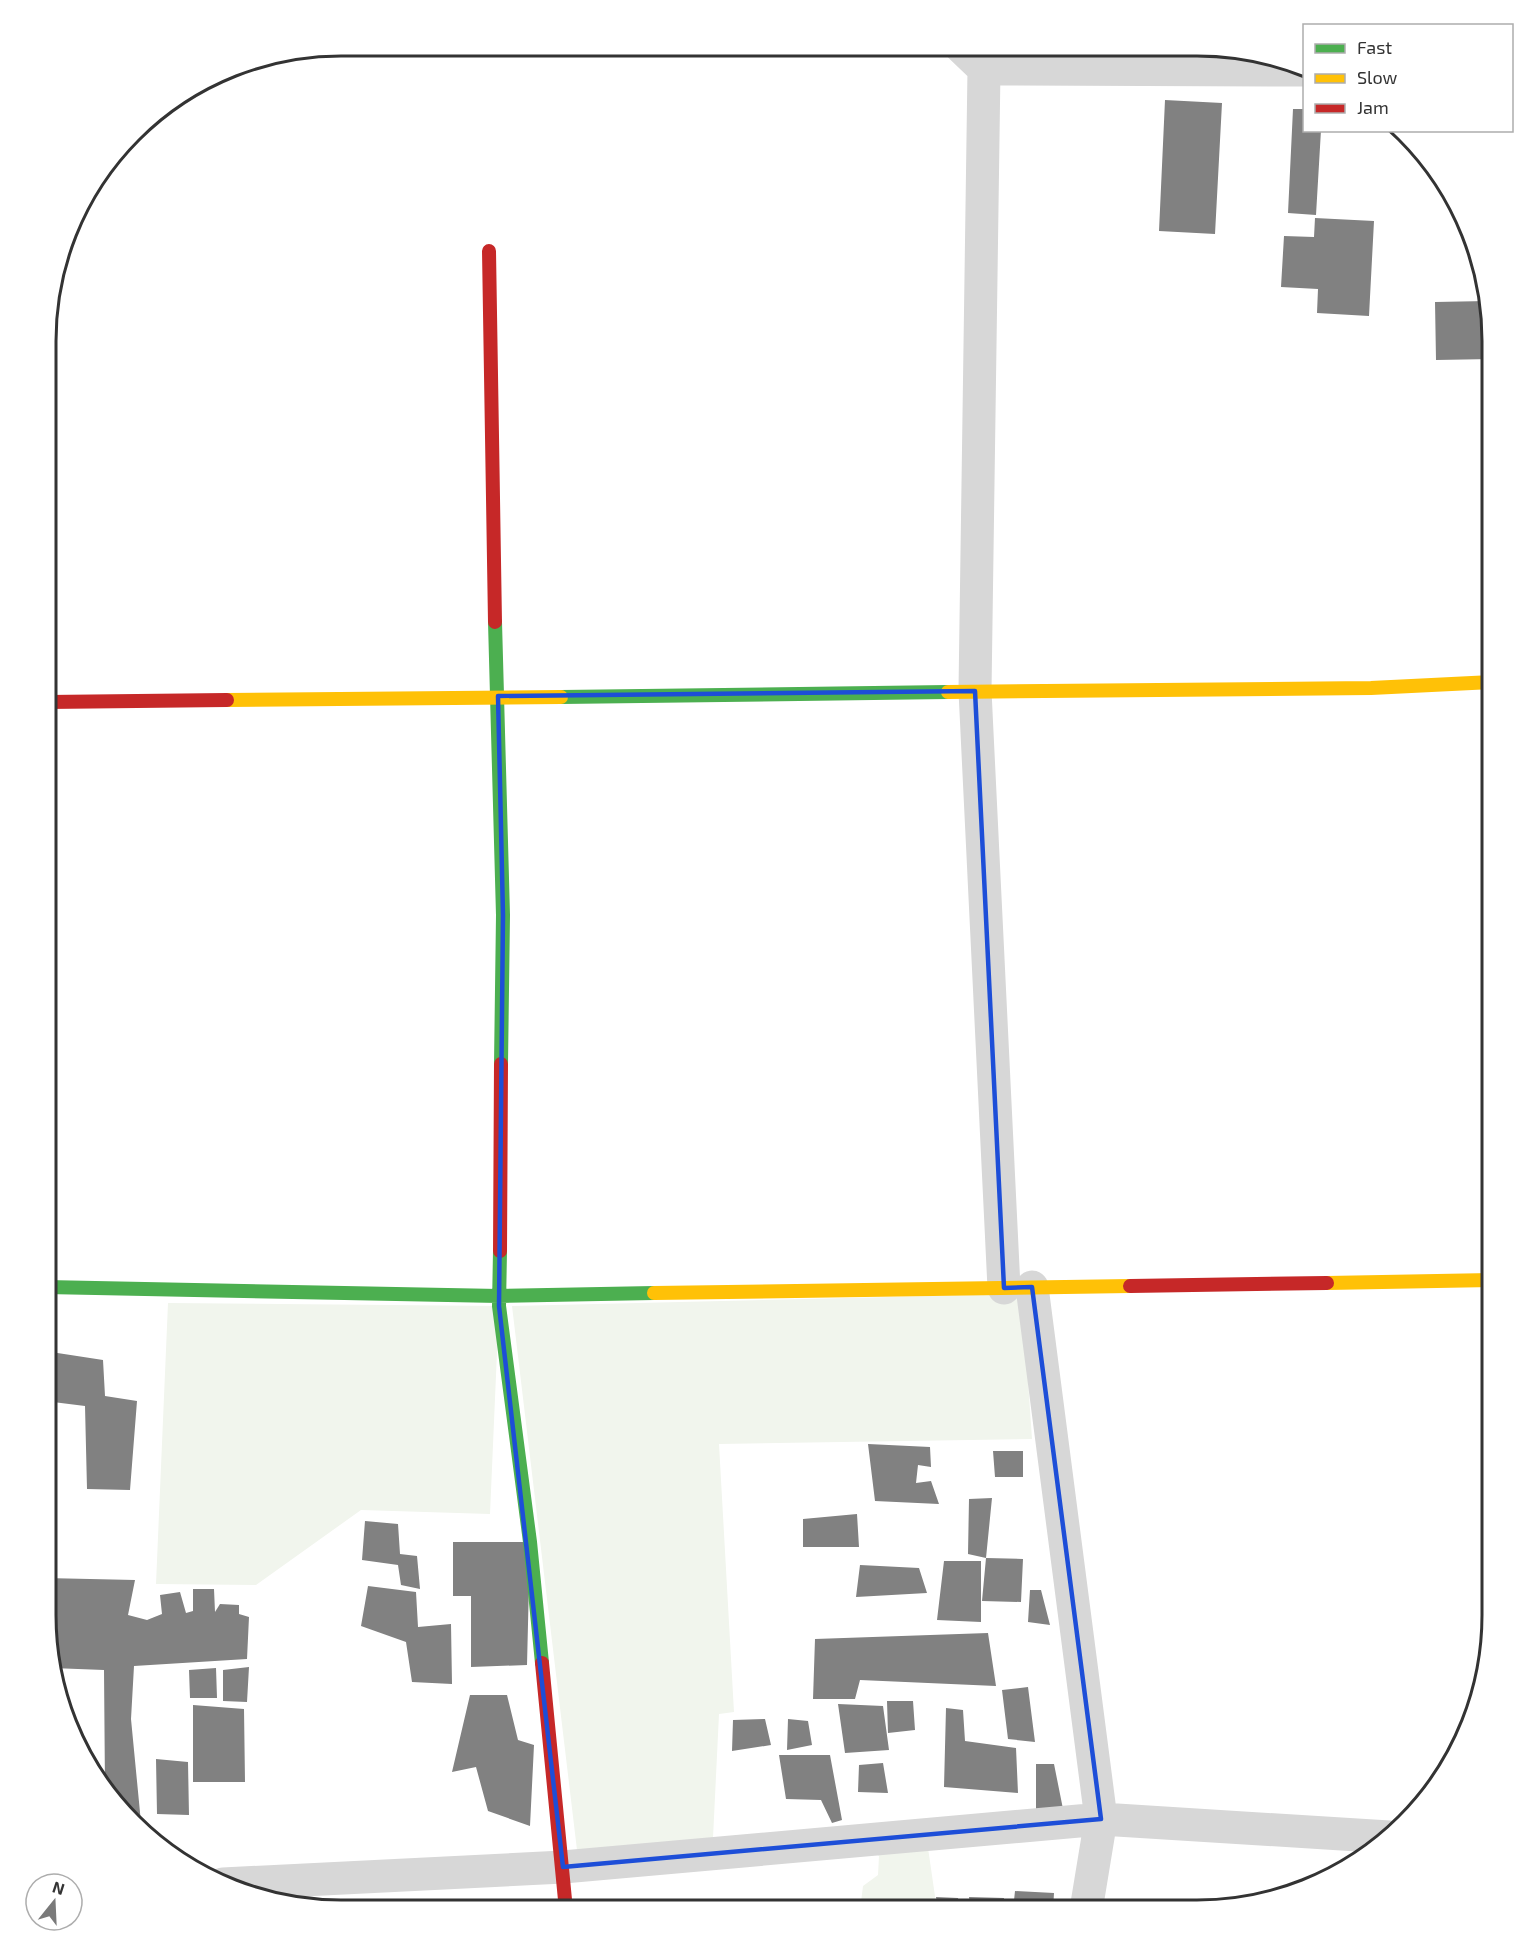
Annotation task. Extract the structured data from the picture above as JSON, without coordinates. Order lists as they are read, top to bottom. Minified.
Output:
{"legend":["Fast","Slow","Jam"],"north":"top"}
